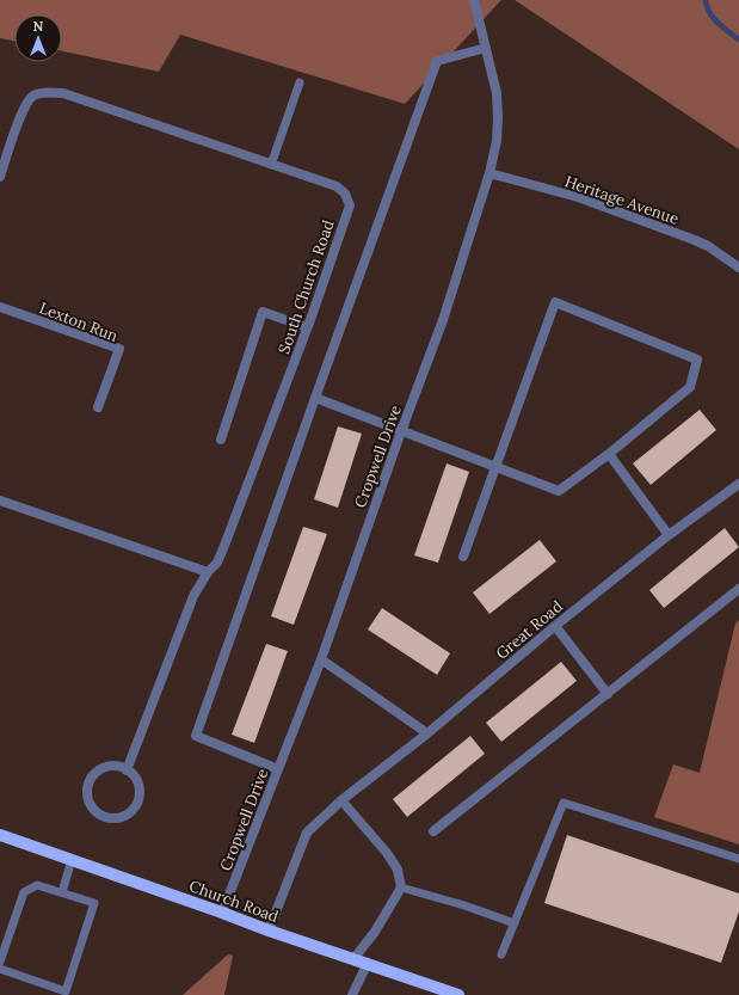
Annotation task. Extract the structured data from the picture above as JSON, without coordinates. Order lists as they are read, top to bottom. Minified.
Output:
{"streets":{"main road":["Church Road"],"street":["Heritage Avenue","South Church Road","Lexton Run","Cropwell Drive","Great Road"]},"crossings":[["Heritage Avenue","Cropwell Drive"],["Cropwell Drive","Church Road"],["Great Road","Church Road"]],"north":"top"}
